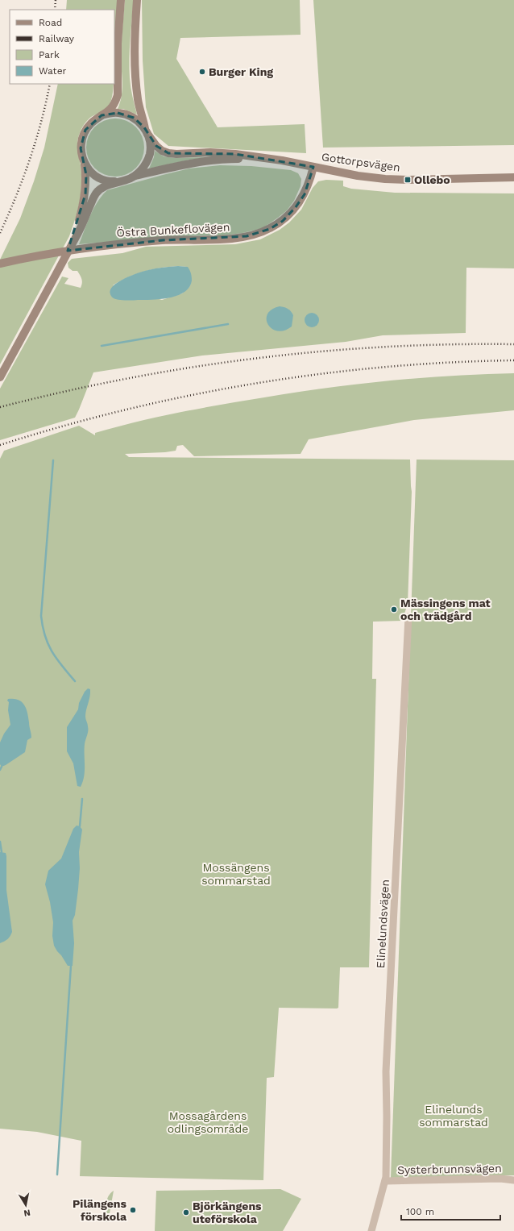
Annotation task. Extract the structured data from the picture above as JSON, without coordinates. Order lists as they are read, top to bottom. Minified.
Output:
{"streets":{"street":["Gottorpsvägen","Östra Bunkeflovägen","Elinelundsvägen","Systerbrunnsvägen"]},"crossings":[["Gottorpsvägen","Östra Bunkeflovägen"],["Elinelundsvägen","Systerbrunnsvägen"]],"parks":["Mossängens sommarstad","Elinelunds sommarstad","Mossagårdens odlingsområde"],"places":{"other":["Burger King","Mässingens mat och trädgård","Pilängens förskola","Björkängens uteförskola"],"transit":["Ollebo"]},"legend":["Road","Railway","Park","Water"],"scale_bar":"100 m","north":"bottom"}
